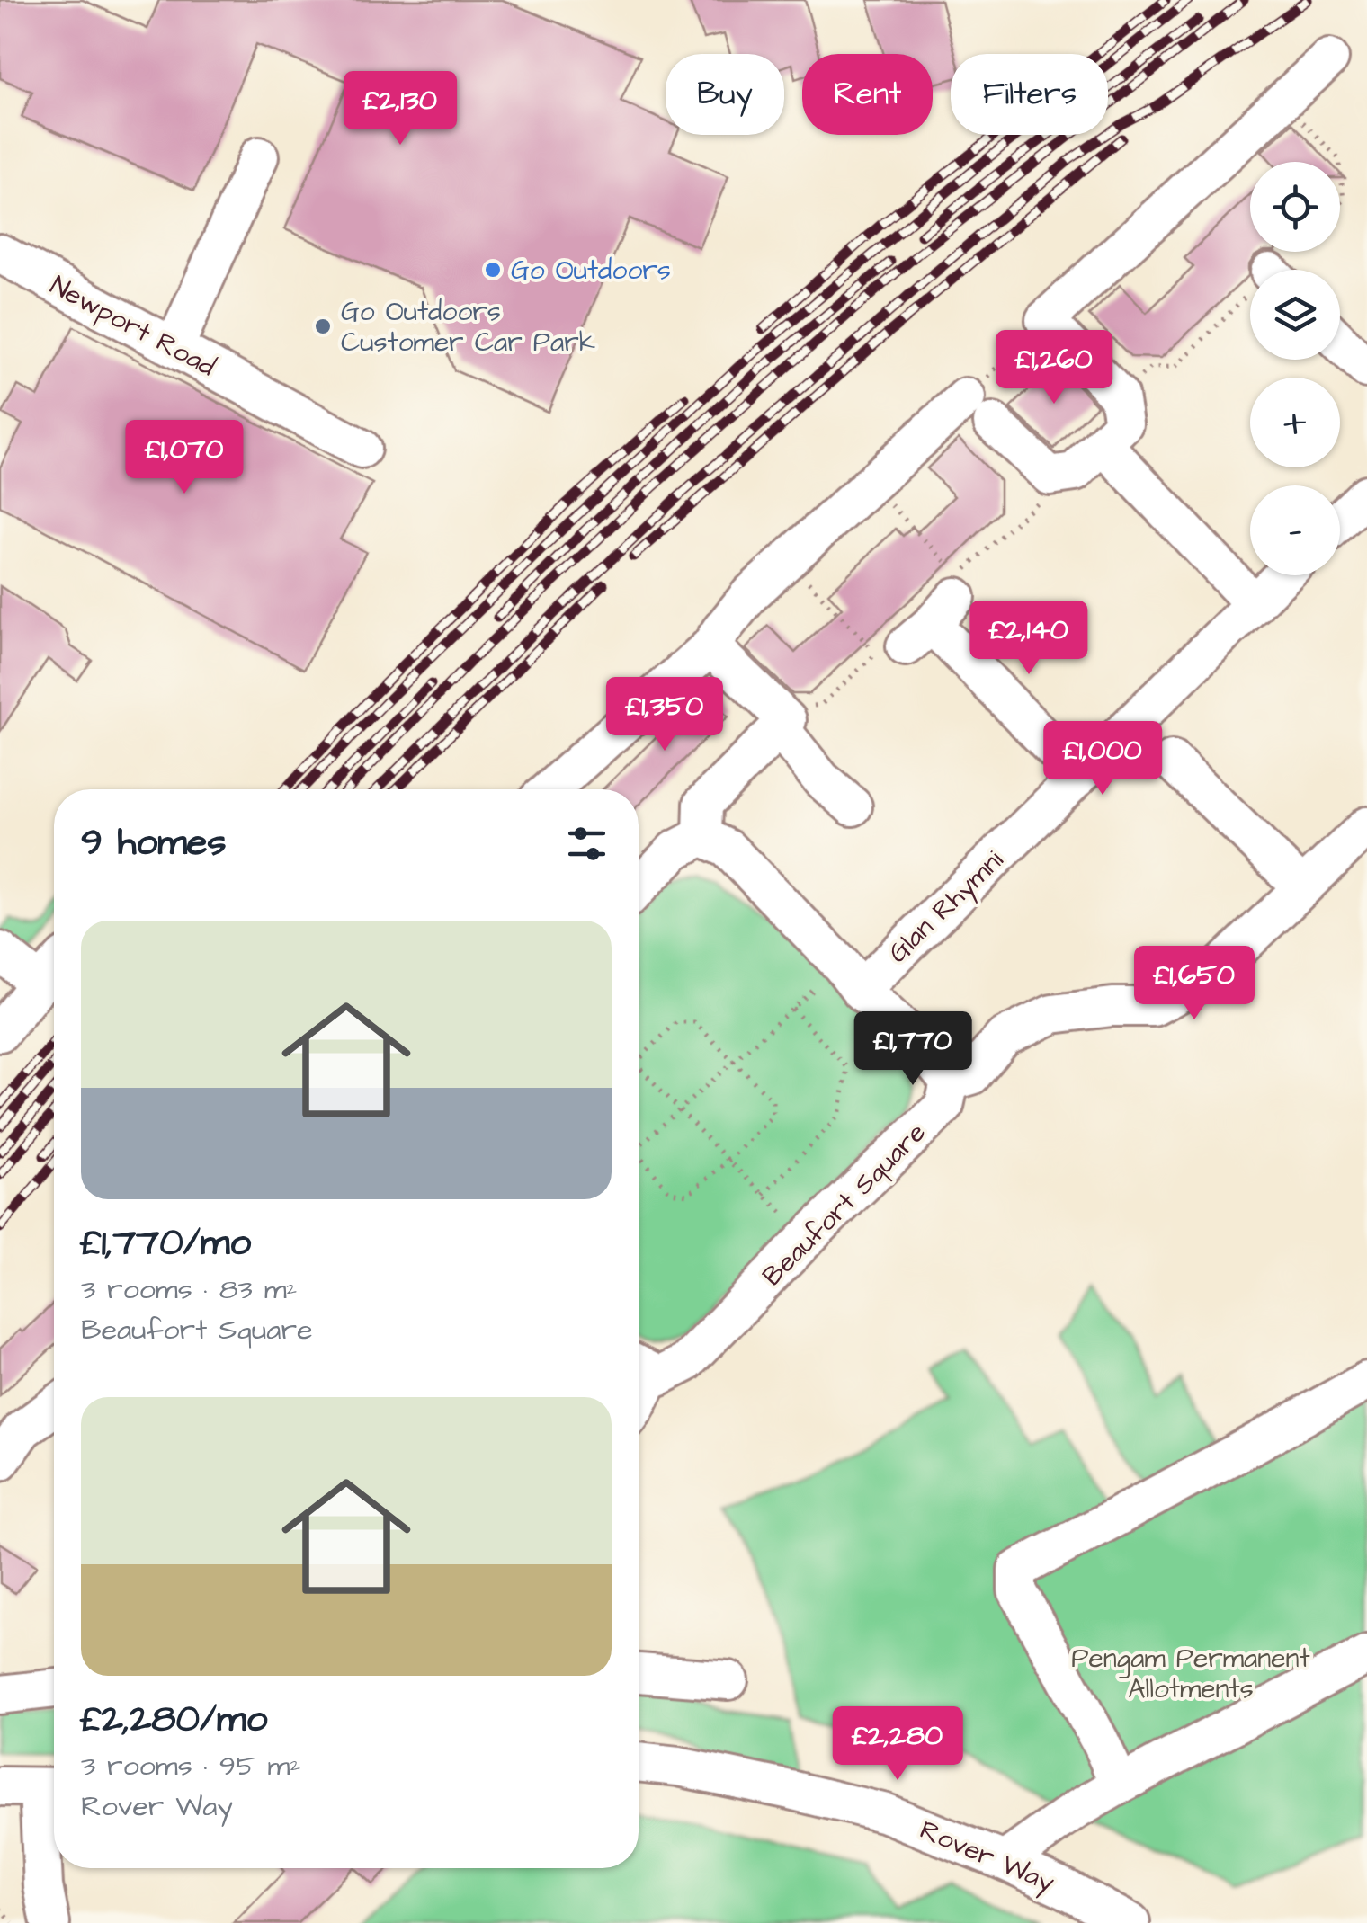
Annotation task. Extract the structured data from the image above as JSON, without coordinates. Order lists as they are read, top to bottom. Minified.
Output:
{"streets":{"street":["Newport Road","Glan Rhymni","Beaufort Square","Rover Way"]},"parks":["Pengam Permanent Allotments"],"places":["Go Outdoors","Go Outdoors Customer Car Park"],"page":{"chip":["Buy","Rent","Filters"],"price":["£2,130","£1,260","£1,070","£2,140","£1,350","£1,000","£1,650","£1,770","£2,280"],"map_buttons":["+","−"],"heading":"9 homes","list":[{"name":"£1,770/mo","note":"3 rooms · 83 m² · Beaufort Square"},{"name":"£2,280/mo","note":"3 rooms · 95 m² · Rover Way"}]}}
